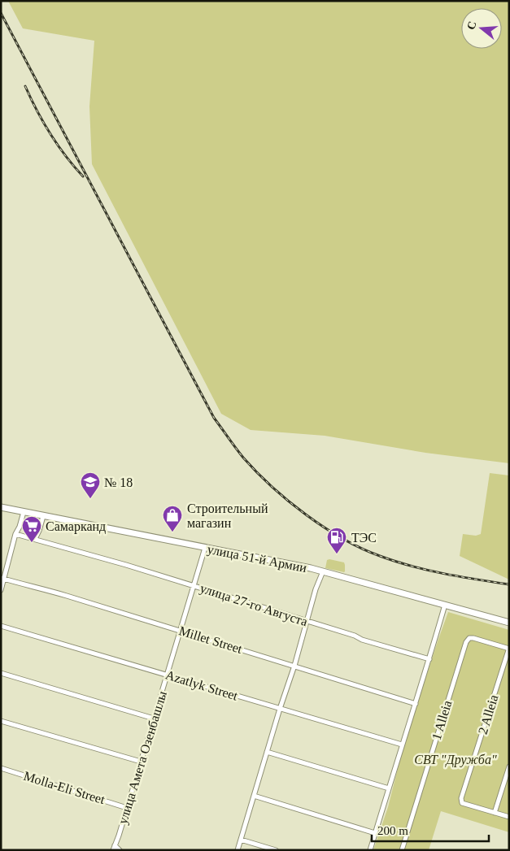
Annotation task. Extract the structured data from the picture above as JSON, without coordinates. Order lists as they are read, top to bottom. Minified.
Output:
{"streets":{"main road":["улица 51-й Армии"],"street":["улица 27-го Августа","Millet Street","Azatlyk Street","2 Alleia","1 Alleia","улица Амета Озенбашлы","Molla-Eli Street"]},"crossings":[["улица 51-й Армии","улица Амета Озенбашлы"],["улица 27-го Августа","улица Амета Озенбашлы"],["Millet Street","улица Амета Озенбашлы"],["Azatlyk Street","улица Амета Озенбашлы"],["2 Alleia","1 Alleia"],["улица Амета Озенбашлы","Molla-Eli Street"]],"parks":["СВТ \"Дружба\""],"places":{"school or university":["№ 18"],"shop":["Строительный магазин"],"supermarket":["Самарканд"],"fuel station":["ТЭС"]},"scale_bar":"200 m","north":"left"}
